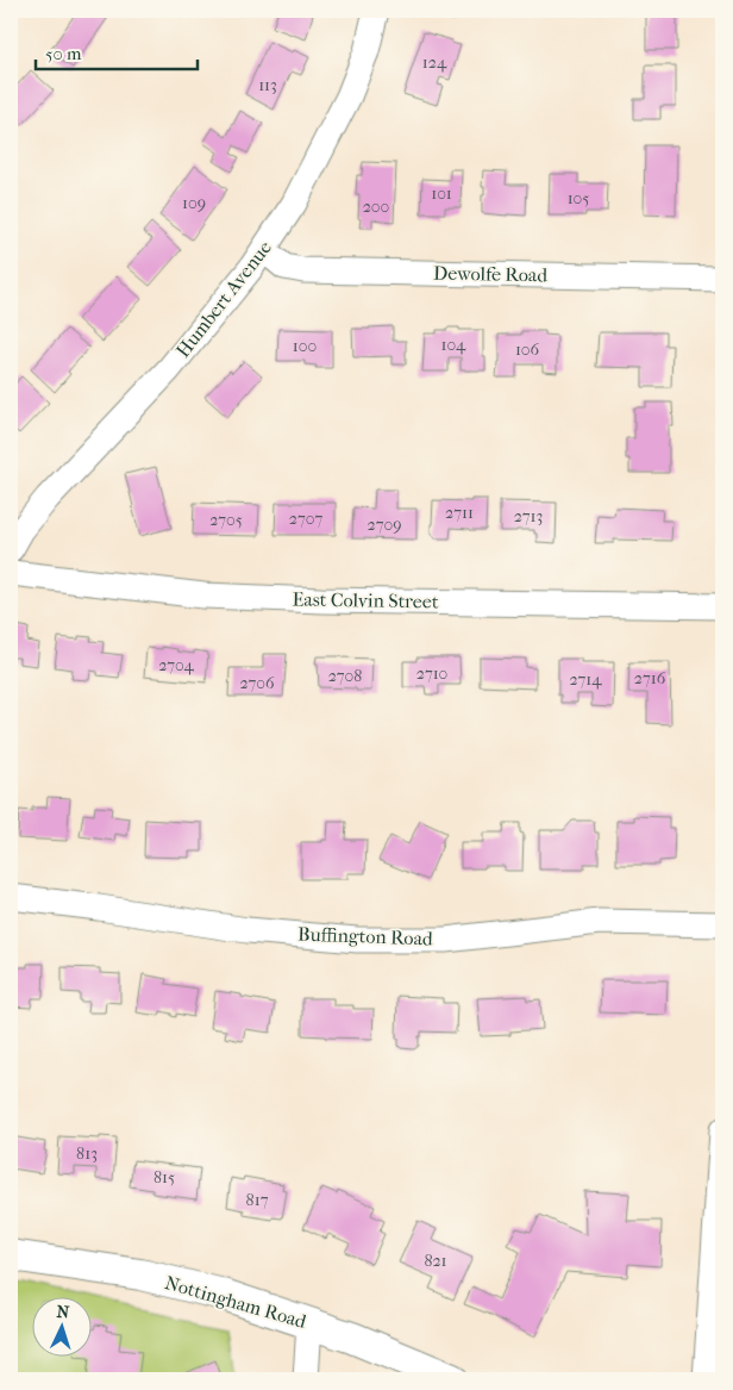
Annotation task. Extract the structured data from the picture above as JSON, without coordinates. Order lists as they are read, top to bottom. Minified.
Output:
{"streets":{"street":["Dewolfe Road","Humbert Avenue","East Colvin Street","Buffington Road","Nottingham Road"]},"crossings":[["Dewolfe Road","Humbert Avenue"]],"house_numbers":["124","113","101","105","109","200","104","100","106","2711","2713","2707","2705","2709","2704","2710","2708","2716","2714","2706","813","815","817","821"],"scale_bar":"50 m","north":"top"}
